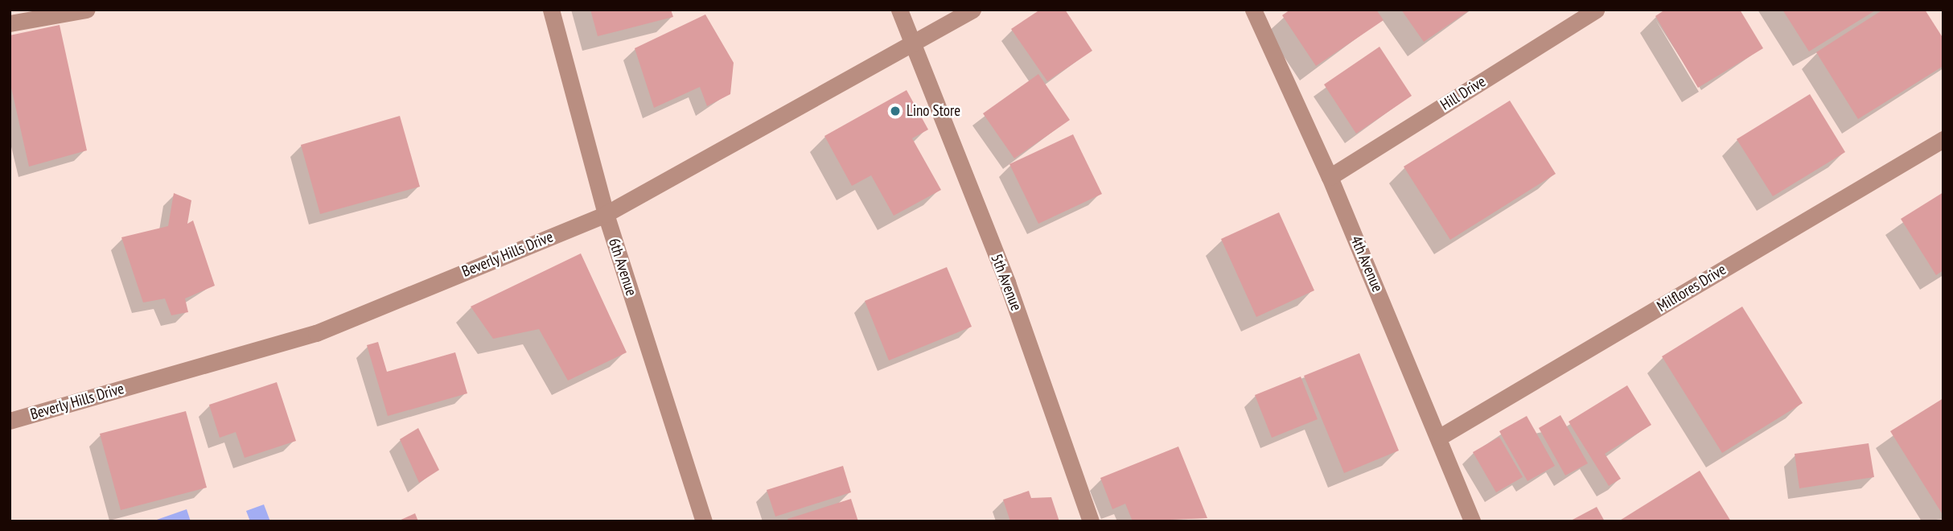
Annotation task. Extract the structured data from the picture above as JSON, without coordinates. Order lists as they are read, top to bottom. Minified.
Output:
{"streets":{"street":["Hill Drive","Beverly Hills Drive","4th Avenue","6th Avenue","5th Avenue","Milflores Drive"]},"crossings":[["Hill Drive","4th Avenue"],["Beverly Hills Drive","6th Avenue"],["Beverly Hills Drive","5th Avenue"],["4th Avenue","Milflores Drive"]],"places":["Lino Store"]}
